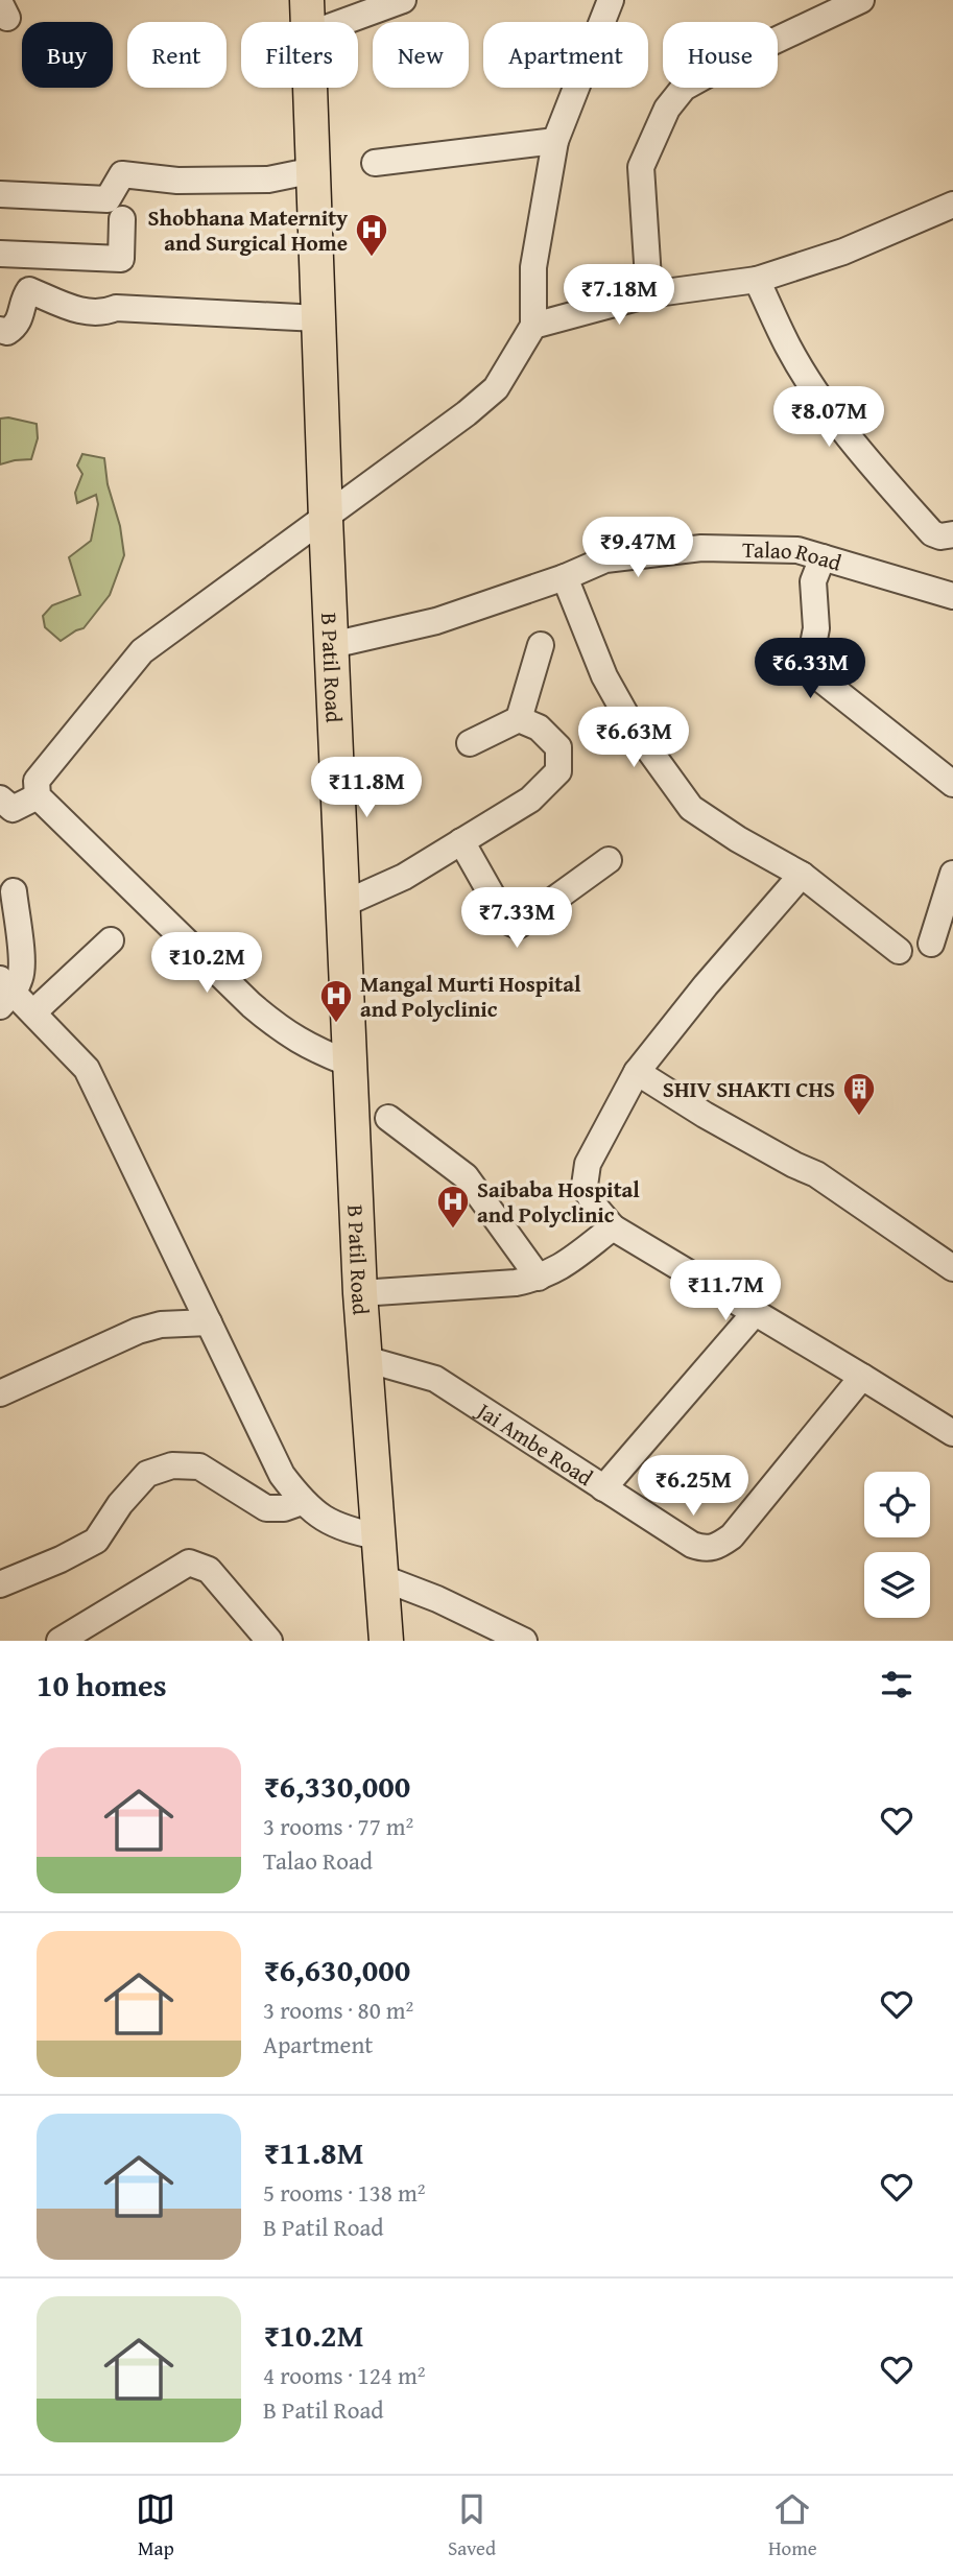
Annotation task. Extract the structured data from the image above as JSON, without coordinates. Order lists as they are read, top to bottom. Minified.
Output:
{"streets":{"main road":["B Patil Road"],"street":["Talao Road","Jai Ambe Road"]},"crossings":[["Talao Road","B Patil Road"],["B Patil Road","Jai Ambe Road"]],"places":{"hospital":["Shobhana Maternity and Surgical Home","Mangal Murti Hospital and Polyclinic","Saibaba Hospital and Polyclinic"],"building":["SHIV SHAKTI CHS"]},"page":{"chip":["Buy","Rent","Filters","New","Apartment","House"],"price":["₹7.18M","₹8.07M","₹9.47M","₹6.33M","₹6.63M","₹11.8M","₹7.33M","₹10.2M","₹11.7M","₹6.25M"],"heading":"10 homes","list":[{"name":"₹6,330,000","note":"3 rooms · 77 m² · Talao Road"},{"name":"₹6,630,000","note":"3 rooms · 80 m² · Apartment"},{"name":"₹11.8M","note":"5 rooms · 138 m² · B Patil Road"},{"name":"₹10.2M","note":"4 rooms · 124 m² · B Patil Road"}],"tabs":["Map","Saved","Home"]}}
